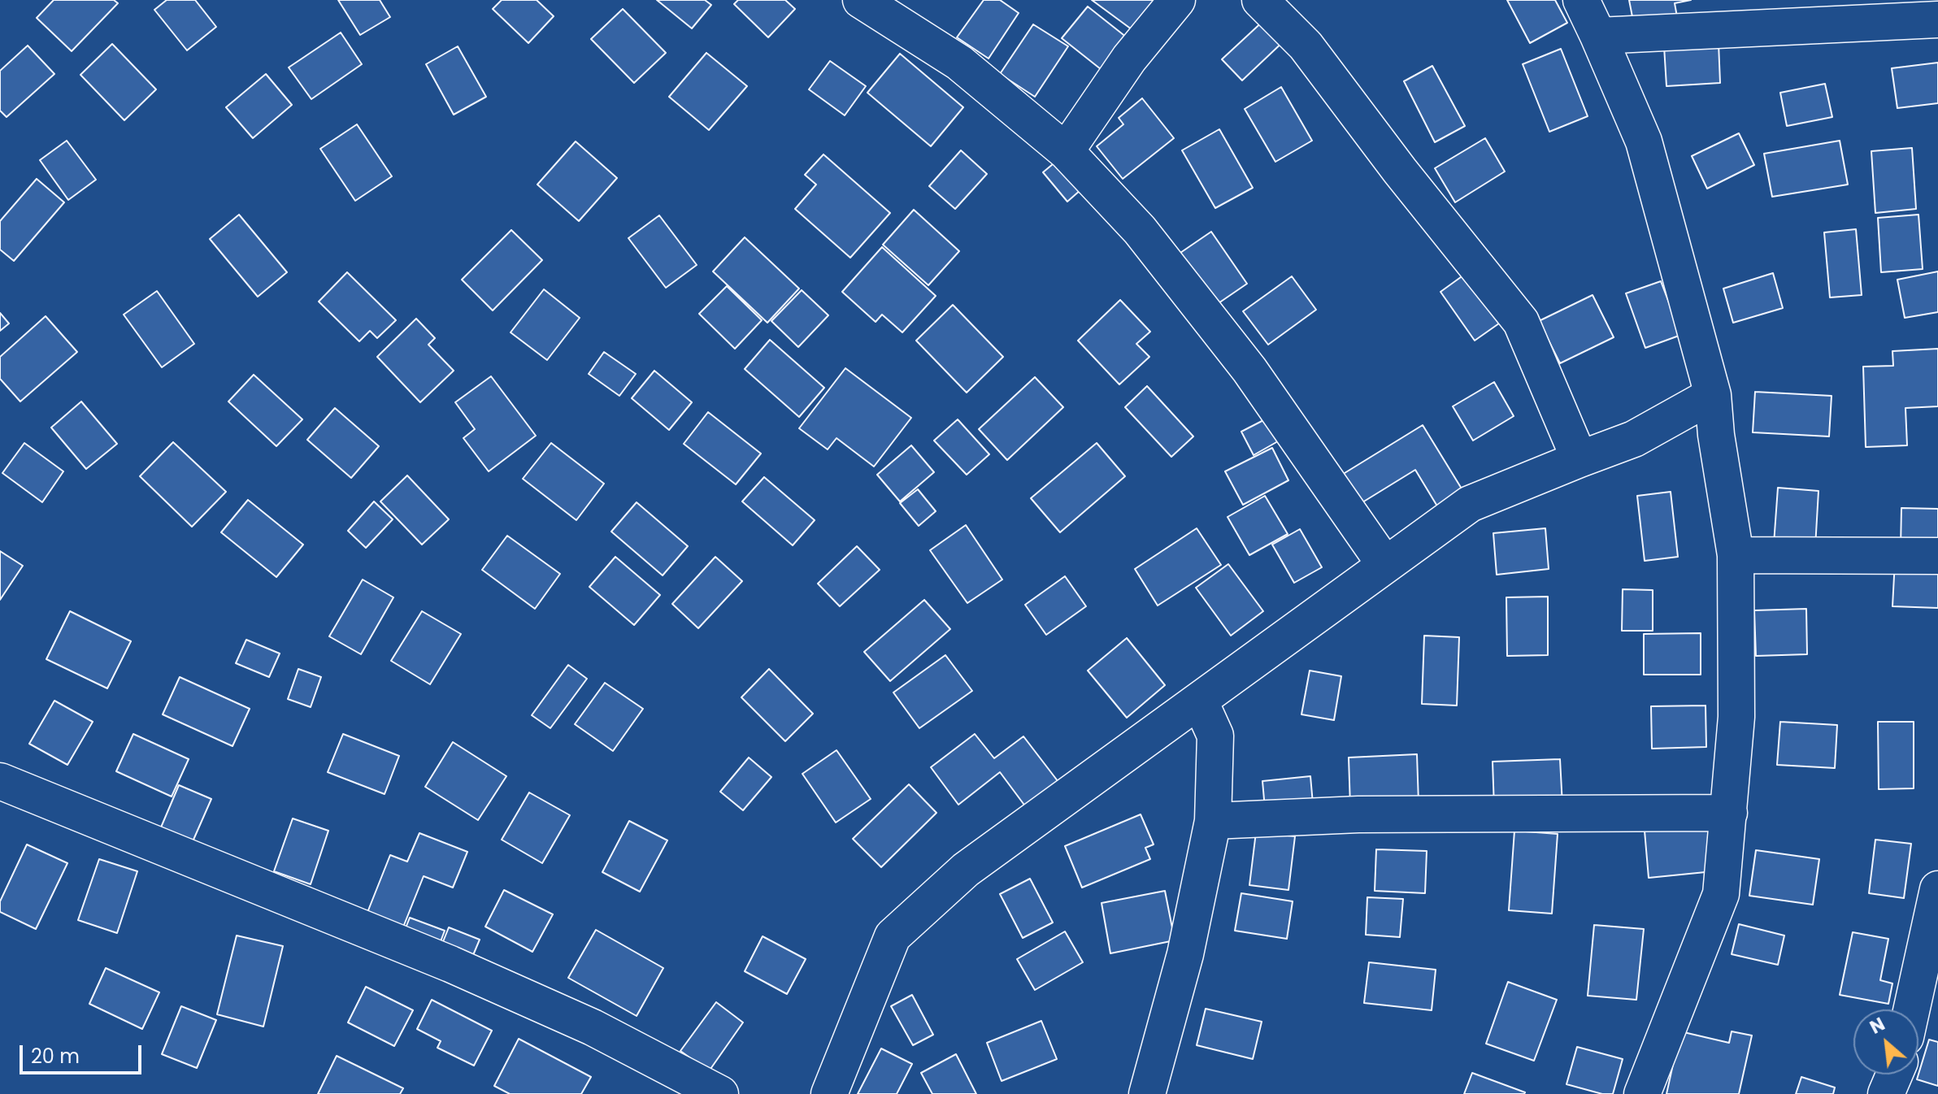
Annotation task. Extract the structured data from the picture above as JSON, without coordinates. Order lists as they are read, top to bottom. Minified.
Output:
{"scale_bar":"20 m","north":"top left"}
